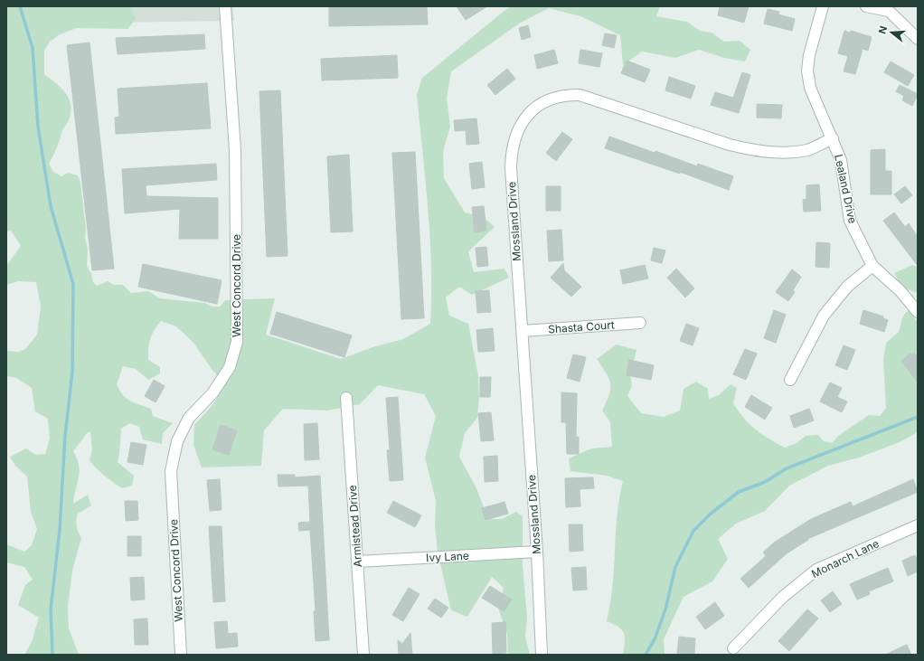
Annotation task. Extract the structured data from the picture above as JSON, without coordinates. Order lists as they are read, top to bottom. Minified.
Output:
{"streets":{"street":["Lealand Drive","Mossland Drive","West Concord Drive","Shasta Court","Armistead Drive","Ivy Lane","Monarch Lane"]},"crossings":[["Lealand Drive","Mossland Drive"],["Mossland Drive","Shasta Court"],["Mossland Drive","Ivy Lane"],["Armistead Drive","Ivy Lane"]],"north":"left"}
